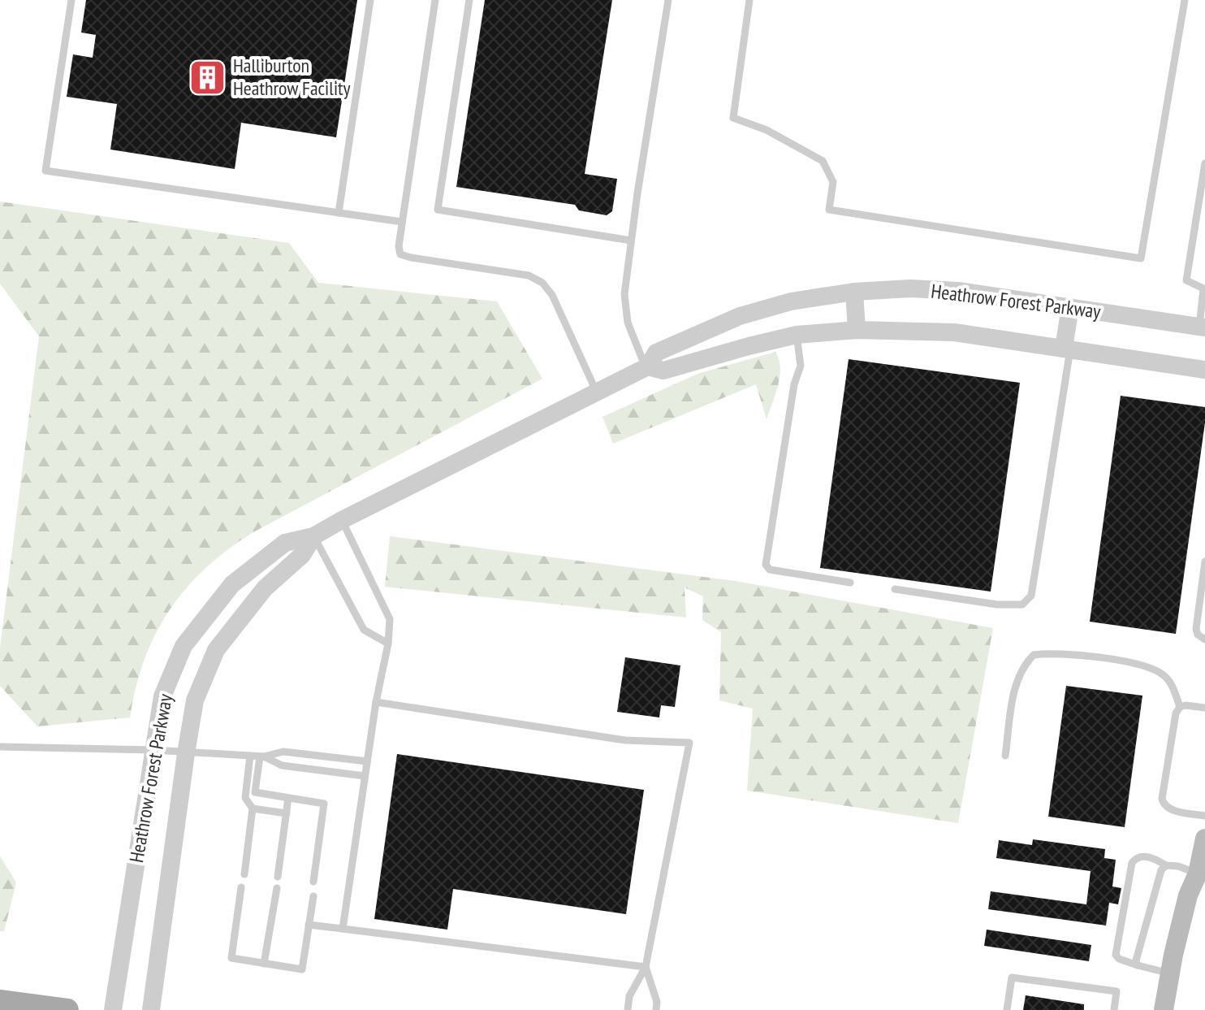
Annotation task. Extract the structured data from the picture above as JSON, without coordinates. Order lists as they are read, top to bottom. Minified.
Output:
{"streets":{"street":["Heathrow Forest Parkway"]},"places":{"building":["Halliburton Heathrow Facility"]}}
